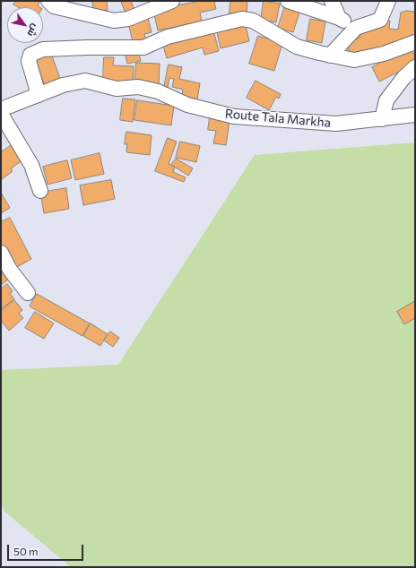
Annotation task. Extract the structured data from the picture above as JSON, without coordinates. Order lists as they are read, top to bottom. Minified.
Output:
{"streets":{"street":["Route Tala Markha"]},"scale_bar":"50 m","north":"bottom right"}
